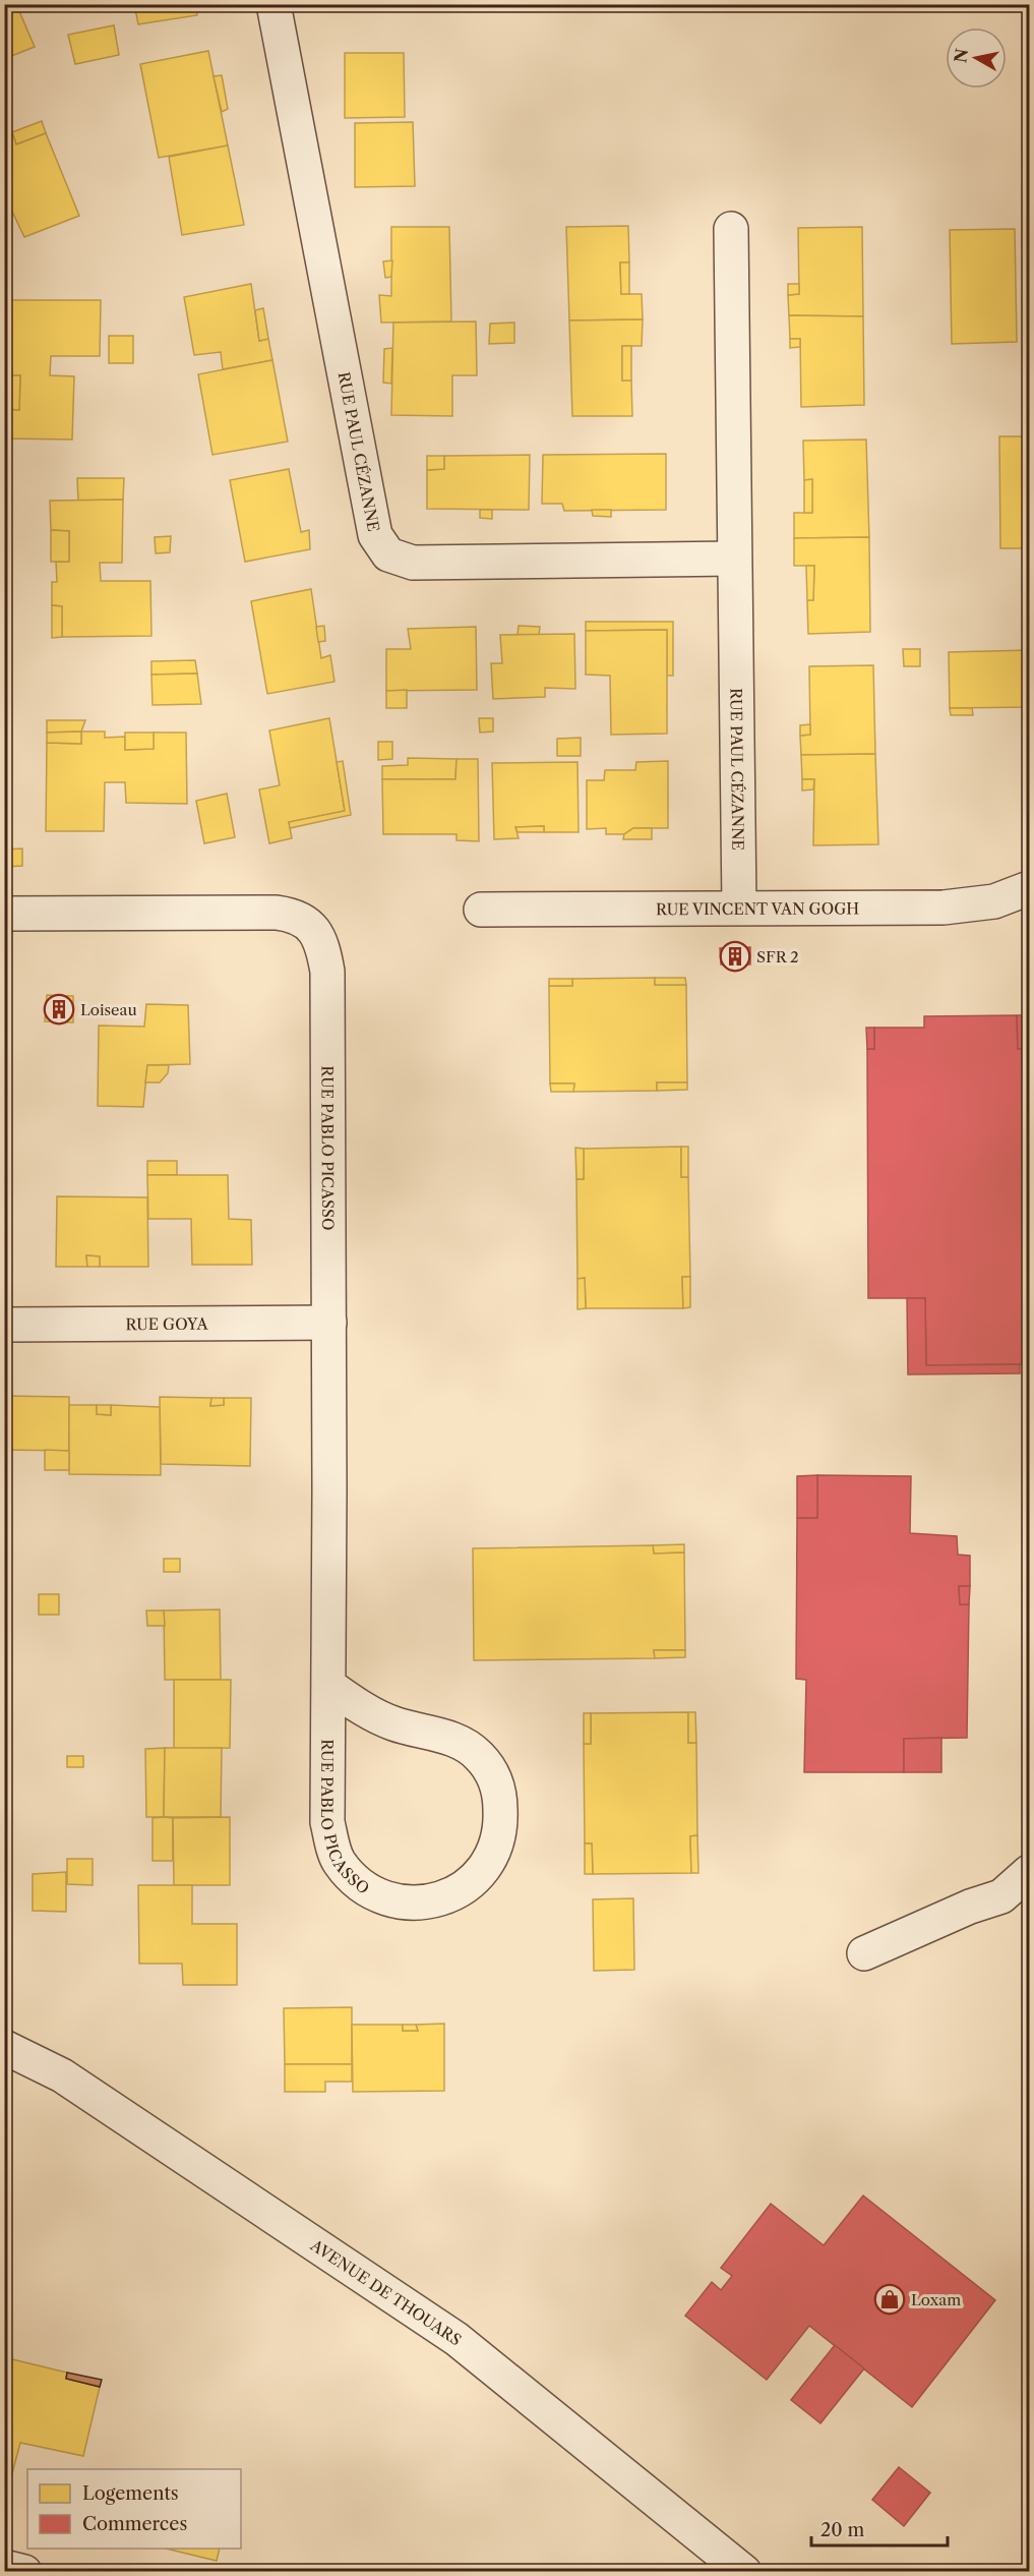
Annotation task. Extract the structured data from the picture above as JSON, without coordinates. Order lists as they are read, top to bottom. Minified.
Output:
{"streets":{"street":["RUE PAUL CÉZANNE","RUE VINCENT VAN GOGH","RUE PABLO PICASSO","RUE GOYA","AVENUE DE THOUARS"]},"crossings":[["RUE PAUL CÉZANNE","RUE VINCENT VAN GOGH"],["RUE PABLO PICASSO","RUE GOYA"]],"places":{"building":["SFR 2","Loiseau"],"shop":["Loxam"]},"legend":["Logements","Commerces"],"scale_bar":"20 m","north":"left"}
